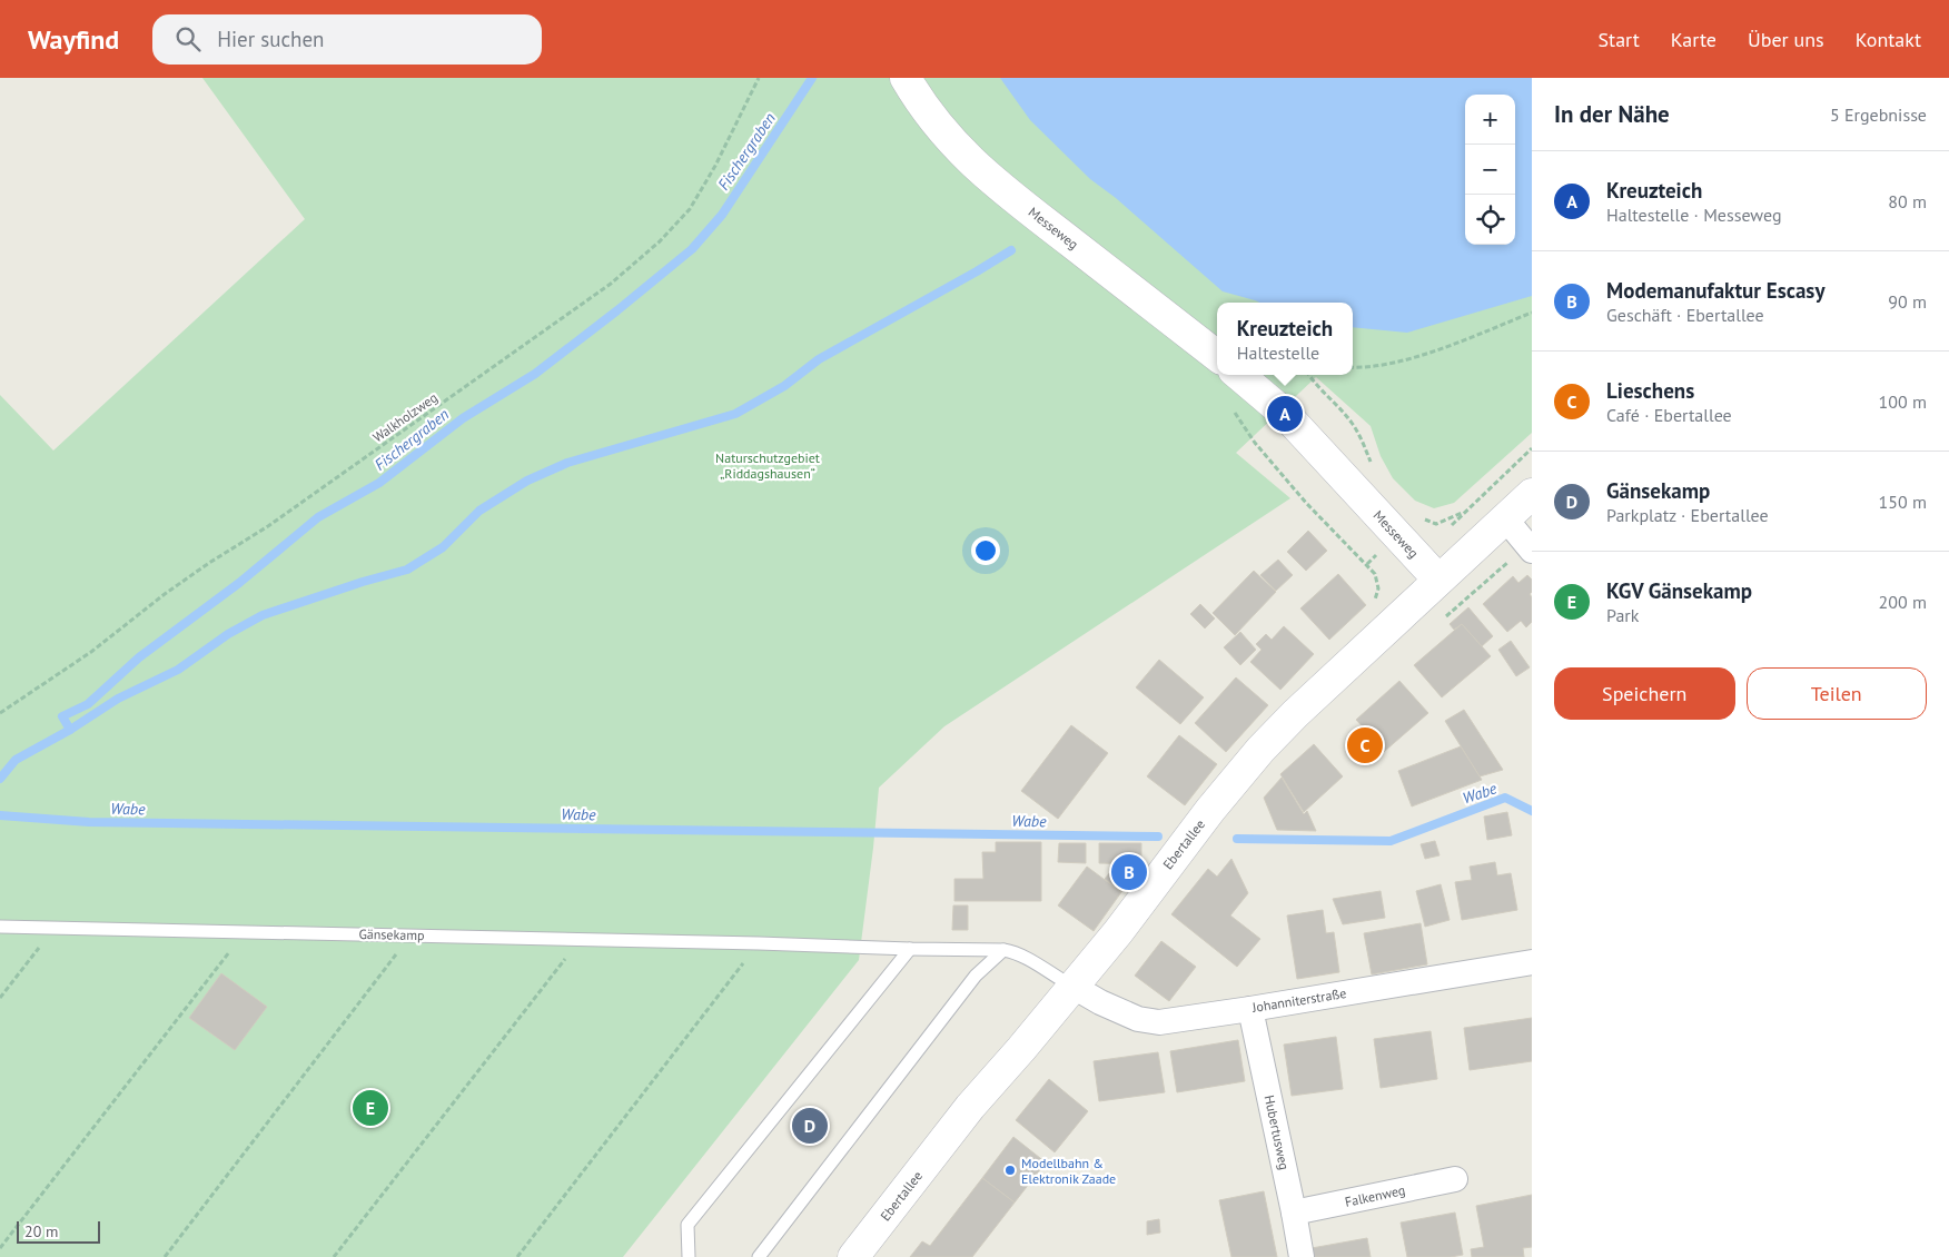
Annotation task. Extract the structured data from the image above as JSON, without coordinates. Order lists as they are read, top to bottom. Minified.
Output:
{"streets":{"main road":["Messeweg","Ebertallee"],"street":["Johanniterstraße","Hubertusweg","Falkenweg"],"lane":["Gänsekamp"],"path":["Walkholzweg"]},"crossings":[["Messeweg","Ebertallee"],["Ebertallee","Gänsekamp"],["Ebertallee","Johanniterstraße"],["Gänsekamp","Johanniterstraße"],["Johanniterstraße","Hubertusweg"],["Hubertusweg","Falkenweg"]],"water":["Fischergraben","Wabe"],"parks":["Naturschutzgebiet „Riddagshausen“"],"places":["Modellbahn & Elektronik Zaade"],"scale_bar":"20 m","page":{"header":"Wayfind","search":"Hier suchen","nav":["Start","Karte","Über uns","Kontakt"],"heading":["In der Nähe","5 Ergebnisse"],"map_buttons":["+","−"],"list":[{"mark":"A","name":"Kreuzteich","note":"Haltestelle · Messeweg","value":"80 m"},{"mark":"B","name":"Modemanufaktur Escasy","note":"Geschäft · Ebertallee","value":"90 m"},{"mark":"C","name":"Lieschens","note":"Café · Ebertallee","value":"100 m"},{"mark":"D","name":"Gänsekamp","note":"Parkplatz · Ebertallee","value":"150 m"},{"mark":"E","name":"KGV Gänsekamp","note":"Park","value":"200 m"}],"popup":["Kreuzteich","Haltestelle"],"pins":["A","C","B","E","D"],"buttons":["Speichern","Teilen"],"scale":"20 m"}}
